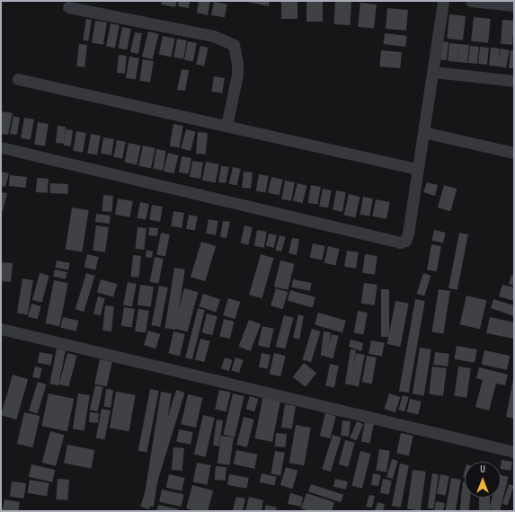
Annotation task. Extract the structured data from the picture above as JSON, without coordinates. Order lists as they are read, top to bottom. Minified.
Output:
{"north":"top"}
